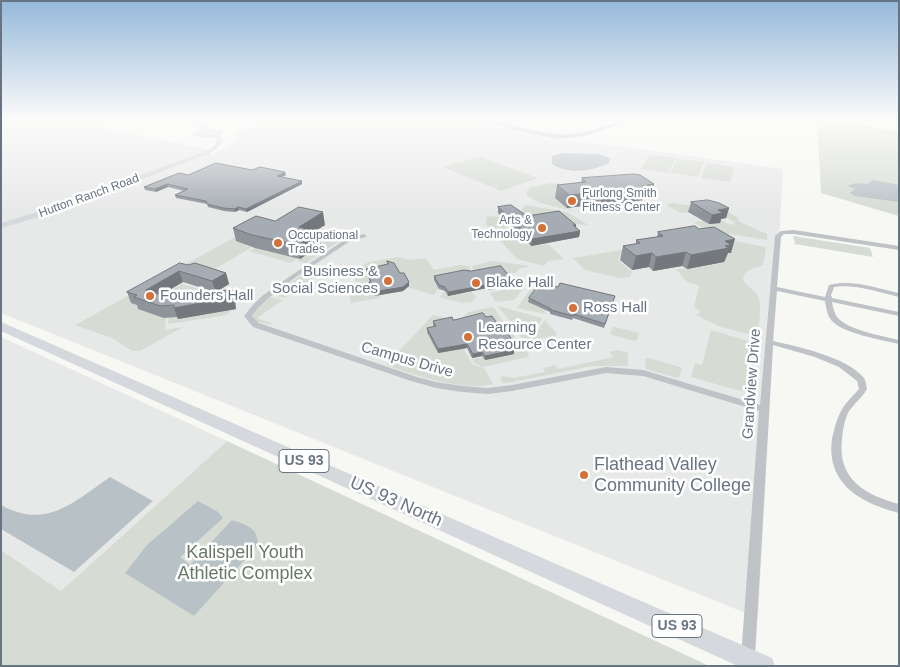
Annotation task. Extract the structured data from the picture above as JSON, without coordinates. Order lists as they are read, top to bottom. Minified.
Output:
{"streets":{"main road":["Hutton Ranch Road","US 93","US 93 North"],"street":["Campus Drive","Grandview Drive"]},"crossings":[["Campus Drive","Grandview Drive"],["Grandview Drive","US 93 North"]],"parks":["Kalispell Youth Athletic Complex"],"places":["Furlong Smith Fitness Center","Arts & Technology","Occupational Trades","Business & Social Sciences","Blake Hall","Founders Hall","Ross Hall","Learning Resource Center","Flathead Valley Community College"]}
